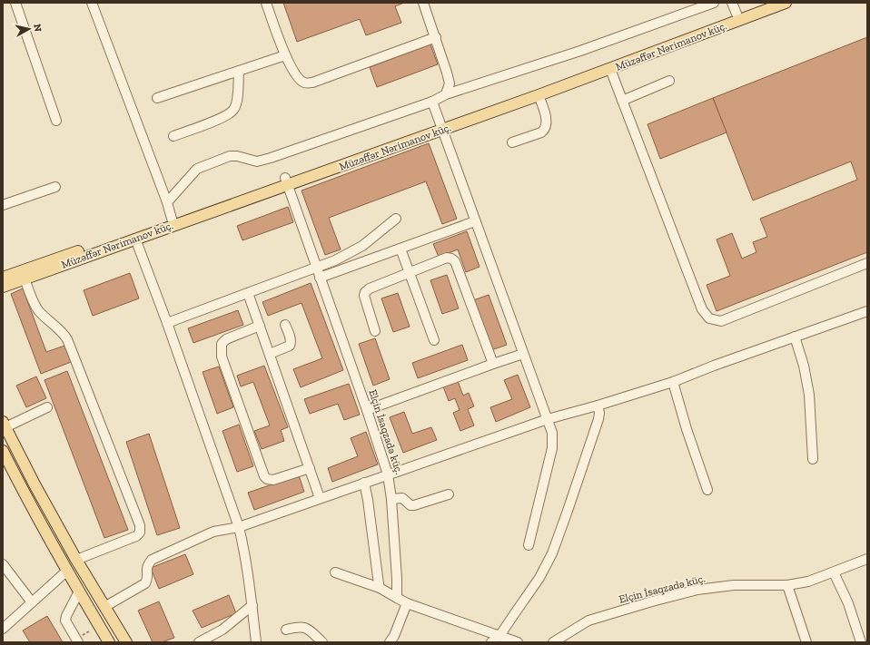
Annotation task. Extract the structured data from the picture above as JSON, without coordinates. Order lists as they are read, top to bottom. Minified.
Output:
{"streets":{"main road":["Müzəffər Nərimanov küç."],"street":["Elçin İsaqzadə küç."]},"crossings":[["Müzəffər Nərimanov küç.","Elçin İsaqzadə küç."]],"north":"right"}
